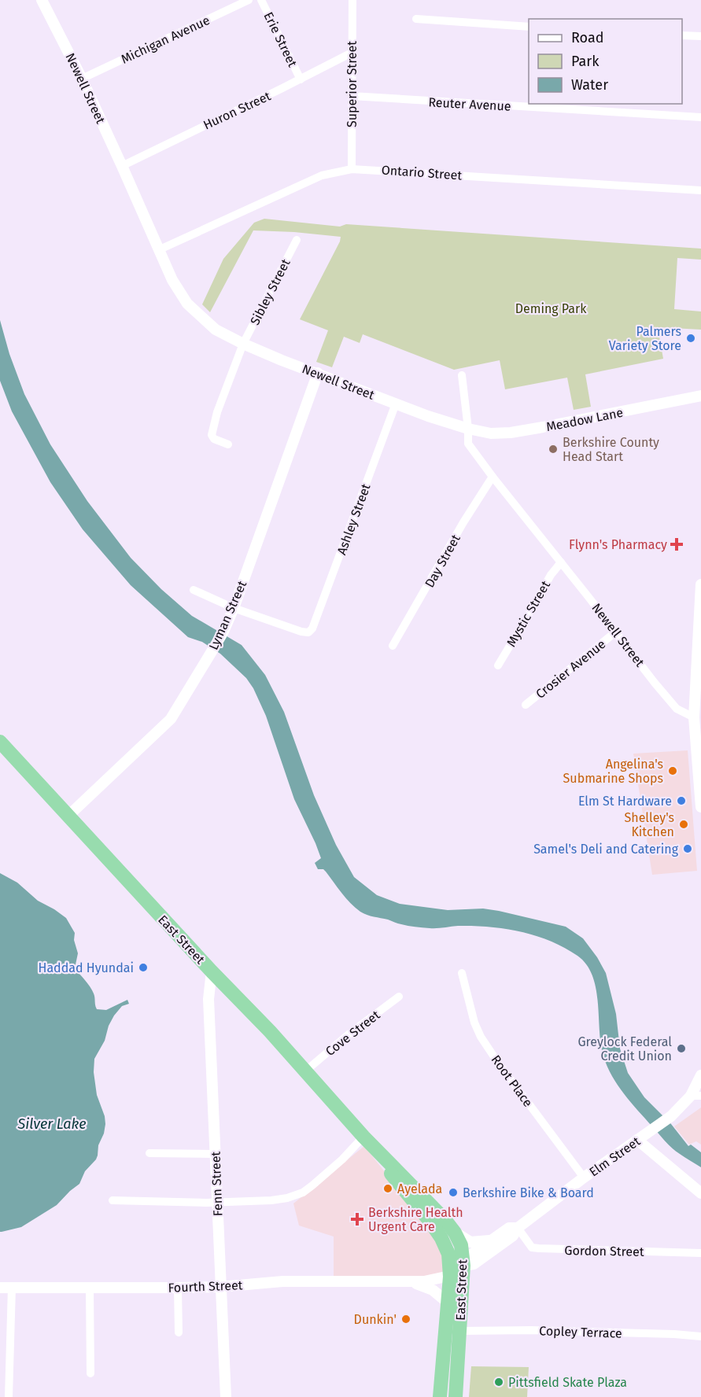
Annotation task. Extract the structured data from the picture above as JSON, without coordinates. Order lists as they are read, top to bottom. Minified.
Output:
{"streets":{"highway":["East Street"],"street":["Michigan Avenue","Erie Street","Superior Street","Newell Street","Reuter Avenue","Huron Street","Ontario Street","Sibley Street","Meadow Lane","Ashley Street","Day Street","Mystic Street","Lyman Street","Crosier Avenue","Cove Street","Root Place","Elm Street","Fenn Street","Gordon Street","Fourth Street","Copley Terrace"]},"crossings":[["Michigan Avenue","Newell Street"],["Erie Street","Huron Street"],["Superior Street","Reuter Avenue"],["Superior Street","Huron Street"],["Superior Street","Ontario Street"],["Newell Street","Huron Street"],["Newell Street","Ontario Street"],["Newell Street","Sibley Street"],["Newell Street","Meadow Lane"],["Newell Street","Ashley Street"],["Newell Street","Day Street"],["Newell Street","Mystic Street"],["Newell Street","Lyman Street"],["Newell Street","Crosier Avenue"],["Ashley Street","Lyman Street"],["Lyman Street","East Street"],["East Street","Cove Street"],["East Street","Elm Street"],["East Street","Fenn Street"],["East Street","Fourth Street"],["East Street","Copley Terrace"],["Root Place","Elm Street"],["Elm Street","Gordon Street"],["Elm Street","Fourth Street"],["Fenn Street","Fourth Street"]],"water":["Silver Lake"],"parks":["Deming Park"],"places":{"other":["Palmers Variety Store","Berkshire County Head Start","Angelina's Submarine Shops","Elm St Hardware","Shelley's Kitchen","Samel's Deli and Catering","Haddad Hyundai","Greylock Federal Credit Union","Ayelada","Berkshire Bike & Board","Dunkin'","Pittsfield Skate Plaza"],"health":["Flynn's Pharmacy","Berkshire Health Urgent Care"]},"legend":["Road","Park","Water"]}
